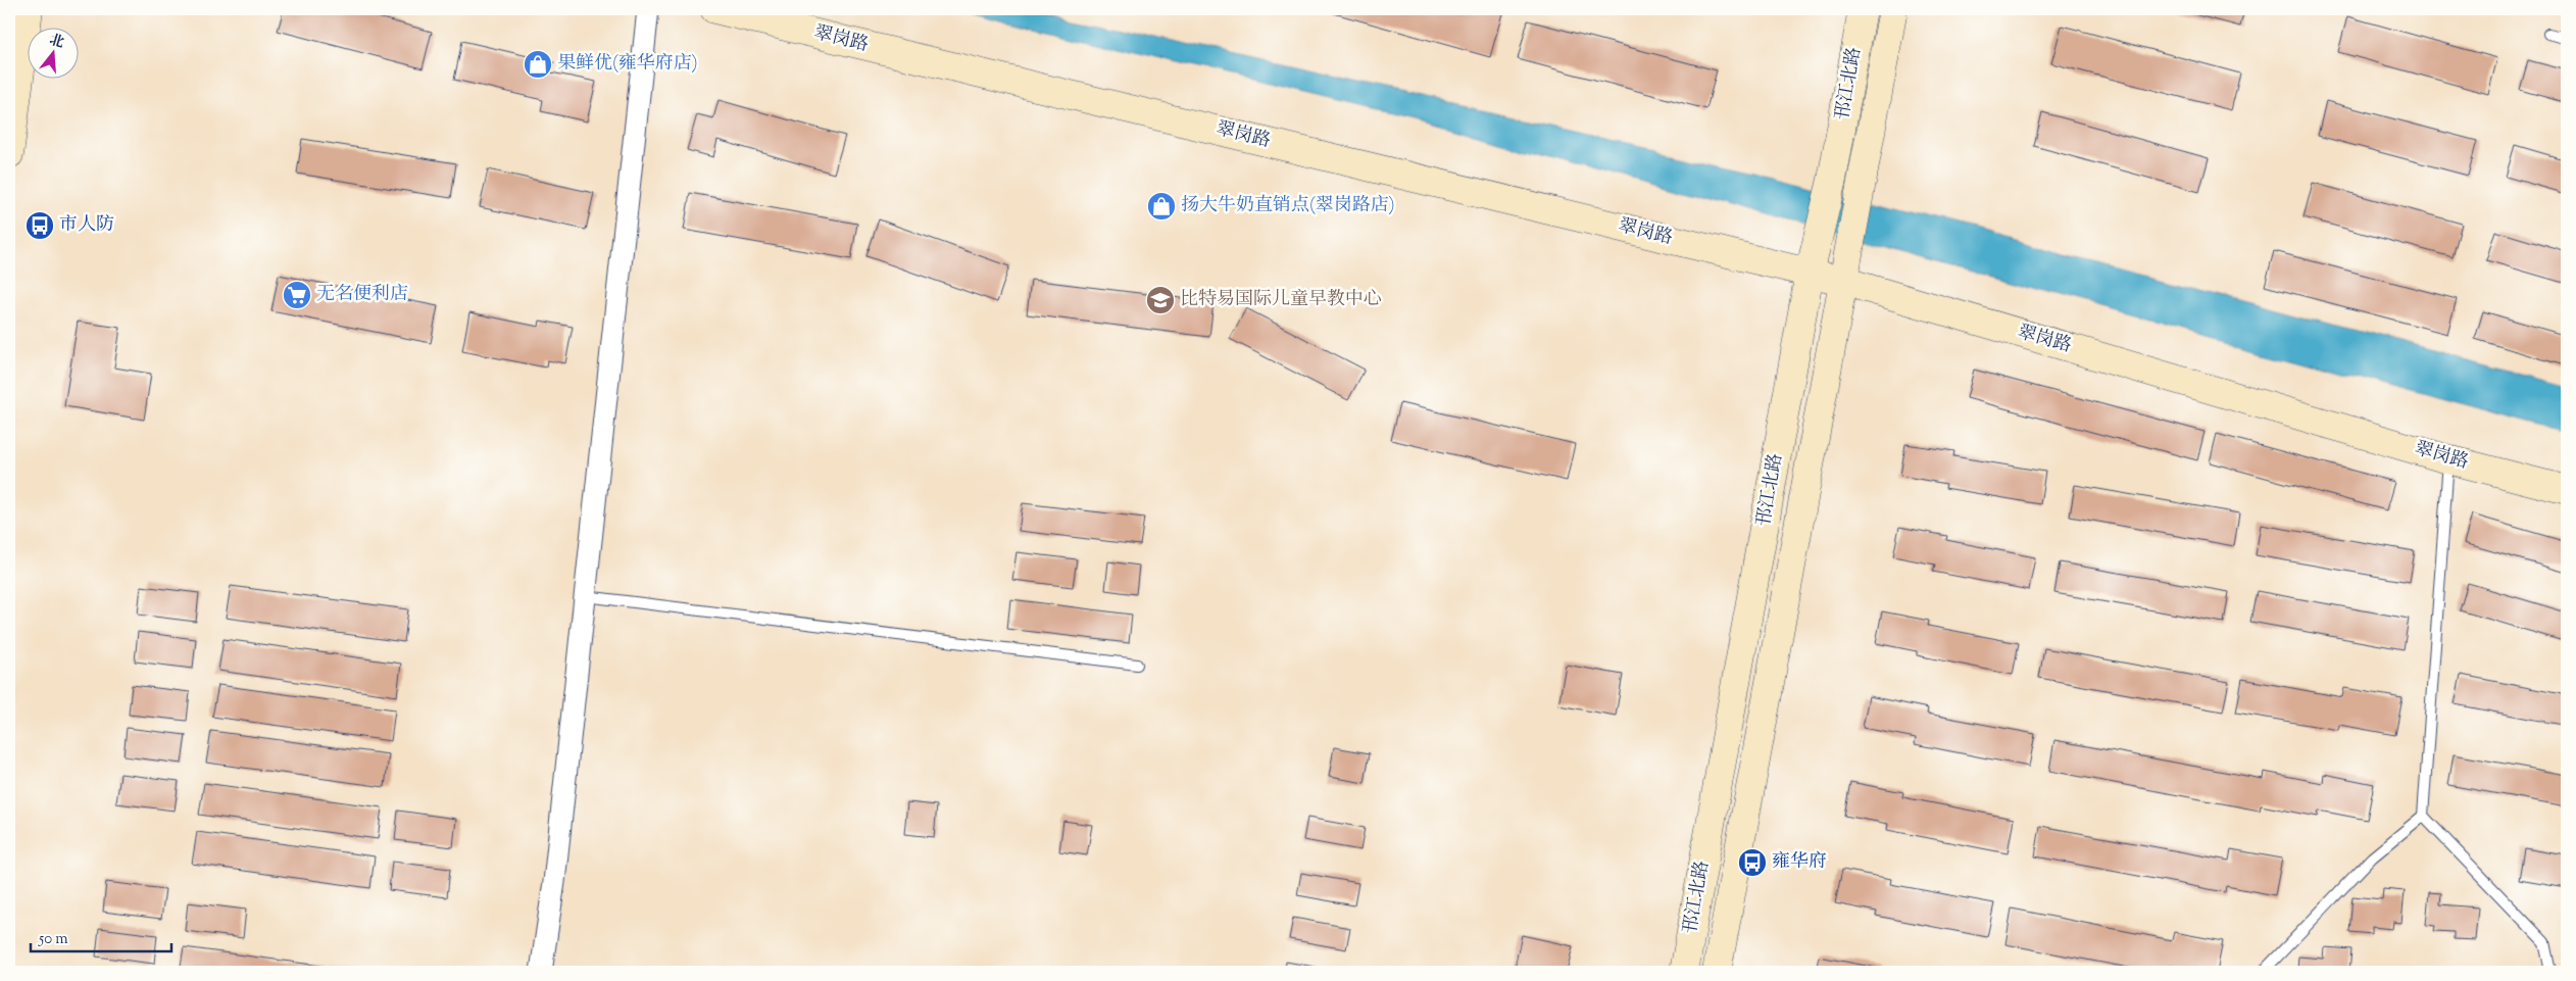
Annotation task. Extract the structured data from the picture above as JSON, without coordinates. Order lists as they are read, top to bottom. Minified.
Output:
{"streets":{"street":["翠岗路","邗江北路"]},"crossings":[["翠岗路","邗江北路"]],"places":{"shop":["果鲜优(雍华府店)","扬大牛奶直销点(翠岗路店)"],"bus stop":["市人防","雍华府"],"supermarket":["无名便利店"],"school or university":["比特易国际儿童早教中心"]},"scale_bar":"50 m","north":"top"}
